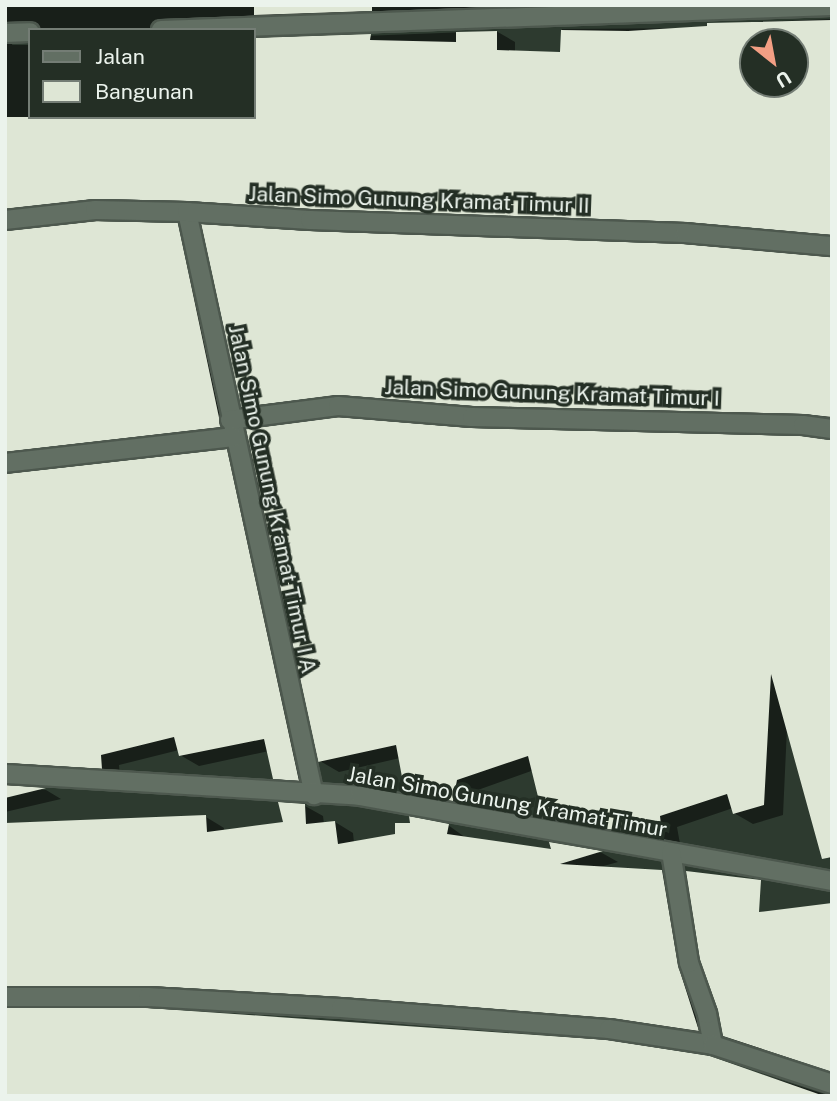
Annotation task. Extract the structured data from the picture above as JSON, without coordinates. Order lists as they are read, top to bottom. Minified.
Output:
{"streets":{"street":["Jalan Simo Gunung Kramat Timur II","Jalan Simo Gunung Kramat Timur I","Jalan Simo Gunung Kramat Timur I A","Jalan Simo Gunung Kramat Timur"]},"crossings":[["Jalan Simo Gunung Kramat Timur II","Jalan Simo Gunung Kramat Timur I A"],["Jalan Simo Gunung Kramat Timur I","Jalan Simo Gunung Kramat Timur I A"],["Jalan Simo Gunung Kramat Timur I A","Jalan Simo Gunung Kramat Timur"]],"legend":["Jalan","Bangunan"],"north":"bottom right"}
